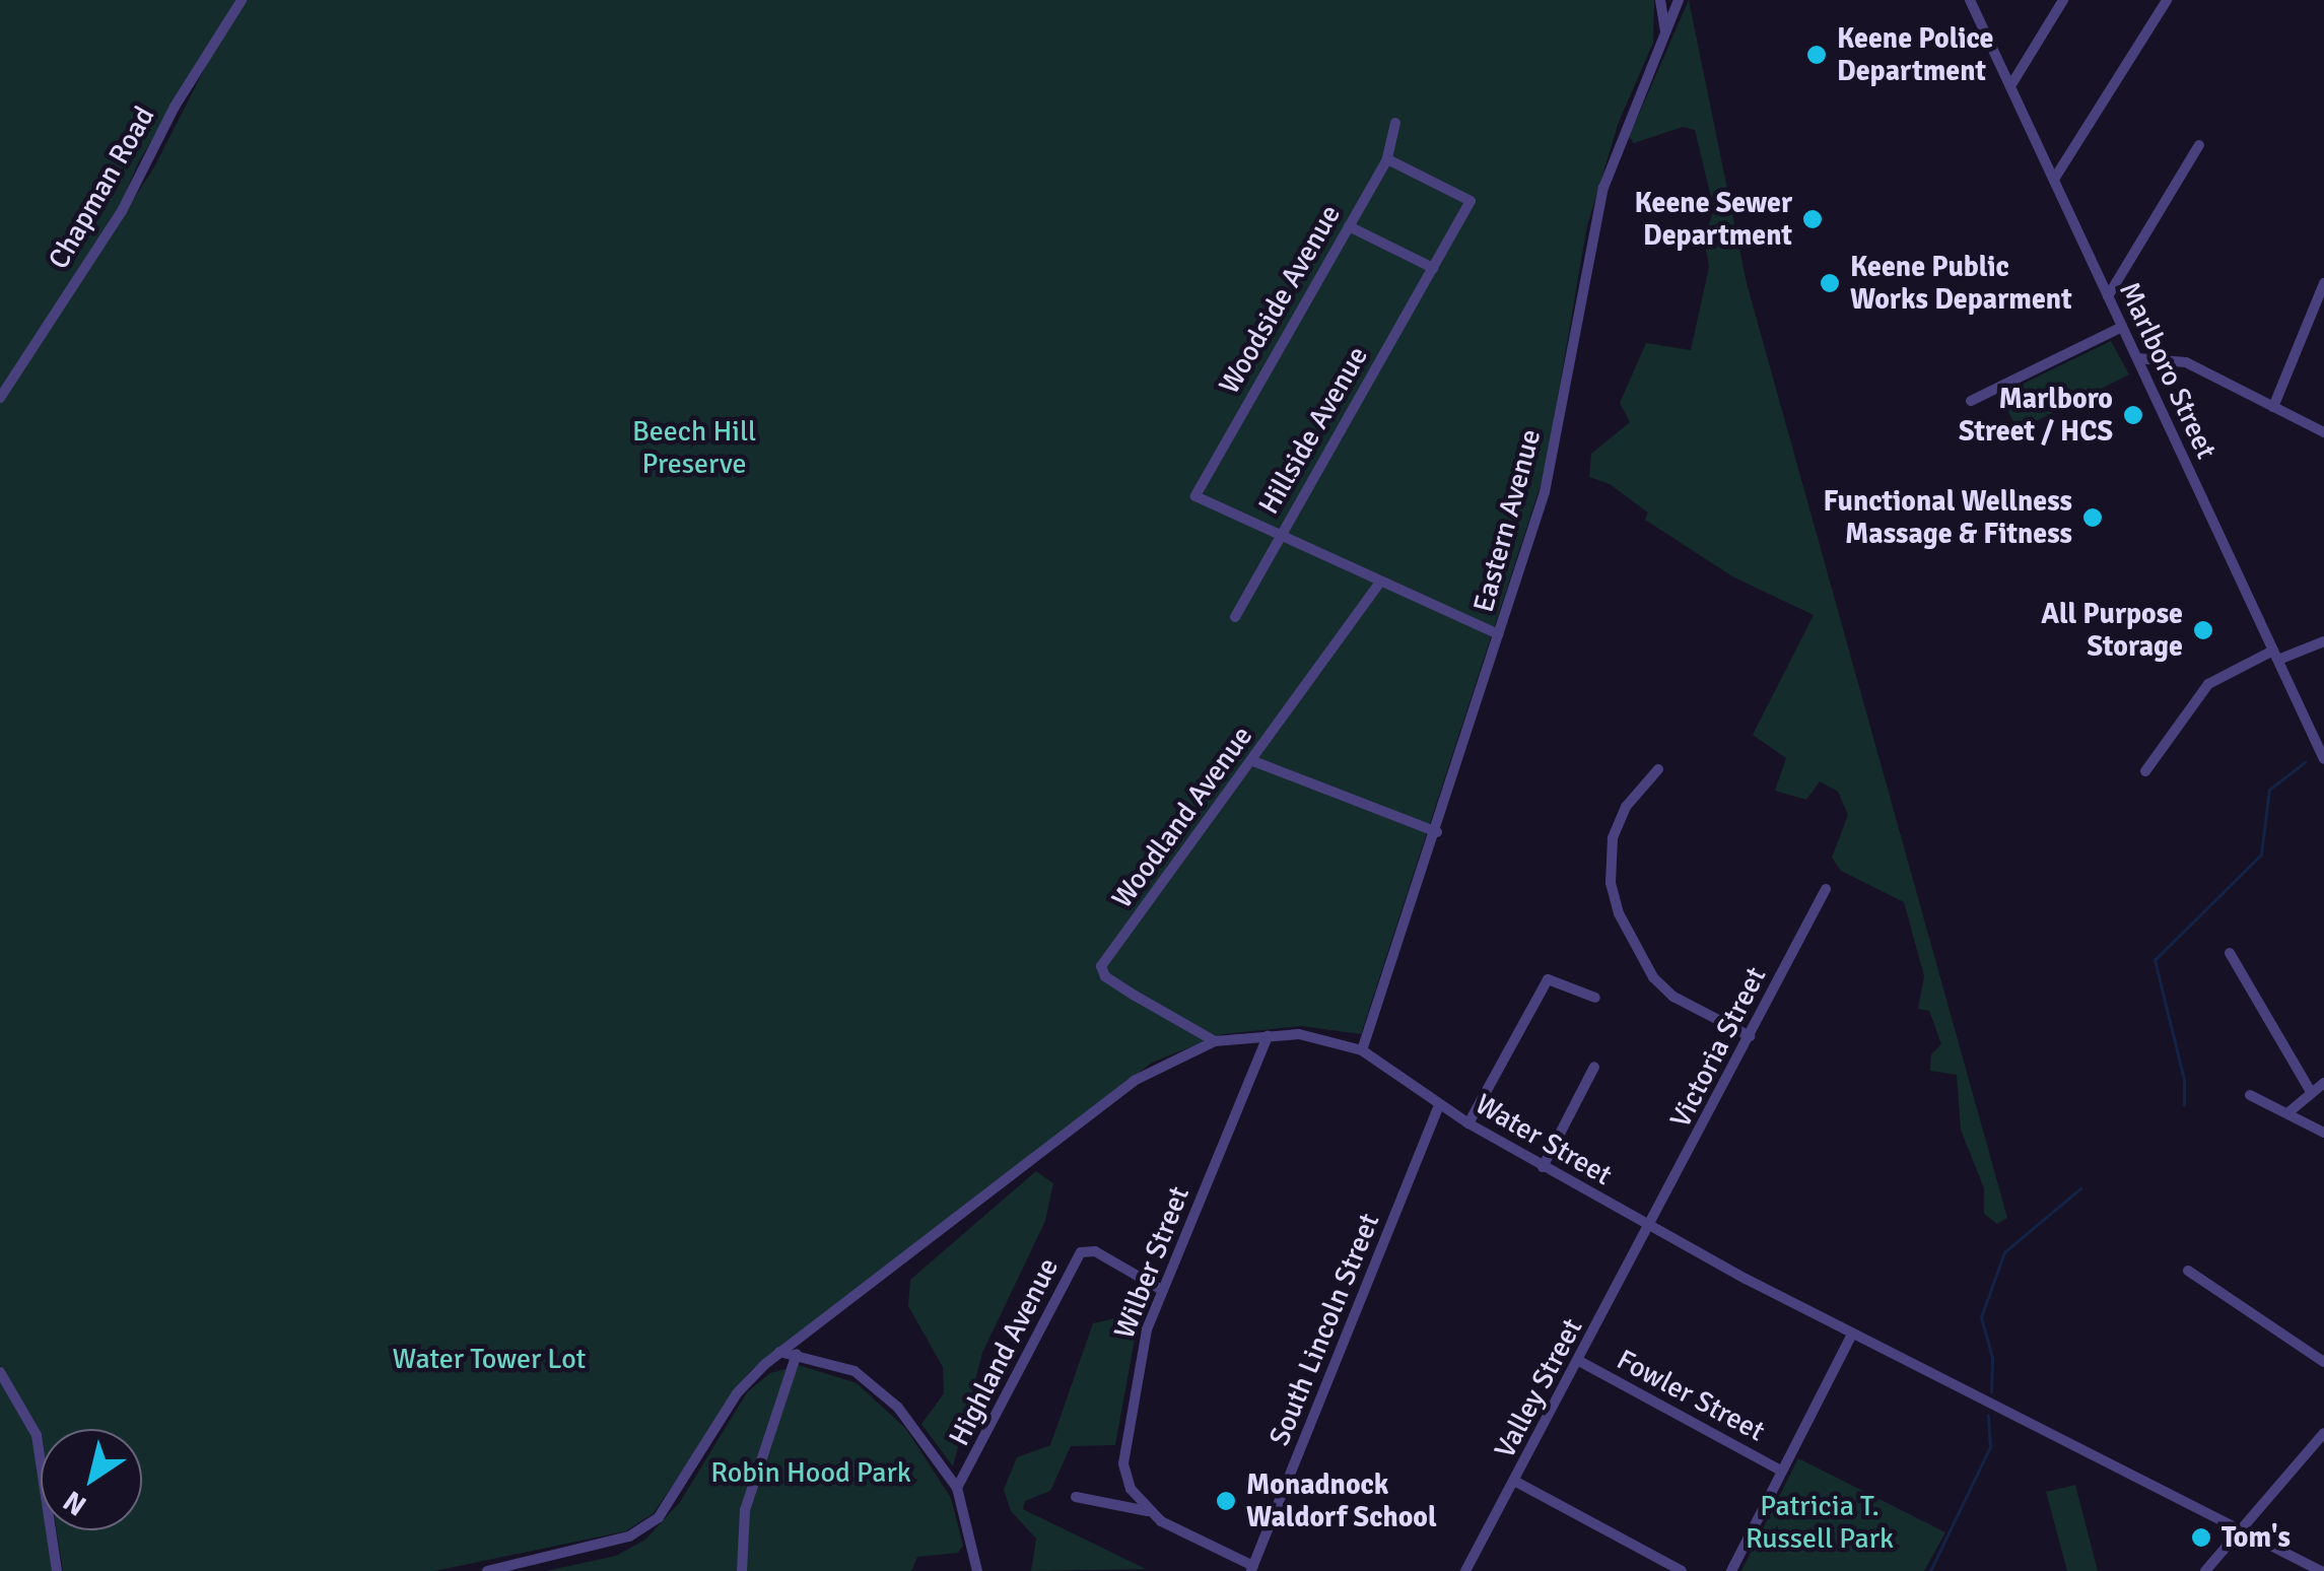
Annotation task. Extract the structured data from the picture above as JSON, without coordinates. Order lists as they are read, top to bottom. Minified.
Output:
{"streets":{"street":["Chapman Road","Woodside Avenue","Marlboro Street","Hillside Avenue","Eastern Avenue","Woodland Avenue","Victoria Street","Water Street","Wilber Street","South Lincoln Street","Highland Avenue","Valley Street","Fowler Street"]},"crossings":[["Woodside Avenue","Hillside Avenue"],["Eastern Avenue","Water Street"],["Woodland Avenue","Water Street"],["Victoria Street","Water Street"],["Victoria Street","Valley Street"],["Water Street","Wilber Street"],["Water Street","South Lincoln Street"],["Water Street","Valley Street"],["Wilber Street","Highland Avenue"],["Valley Street","Fowler Street"]],"parks":["Beech Hill Preserve","Water Tower Lot","Robin Hood Park","Patricia T. Russell Park"],"places":["Keene Police Department","Keene Sewer Department","Keene Public Works Deparment","Marlboro Street / HCS","Functional Wellness Massage & Fitness","All Purpose Storage","Monadnock Waldorf School","Tom's"],"north":"bottom left"}
